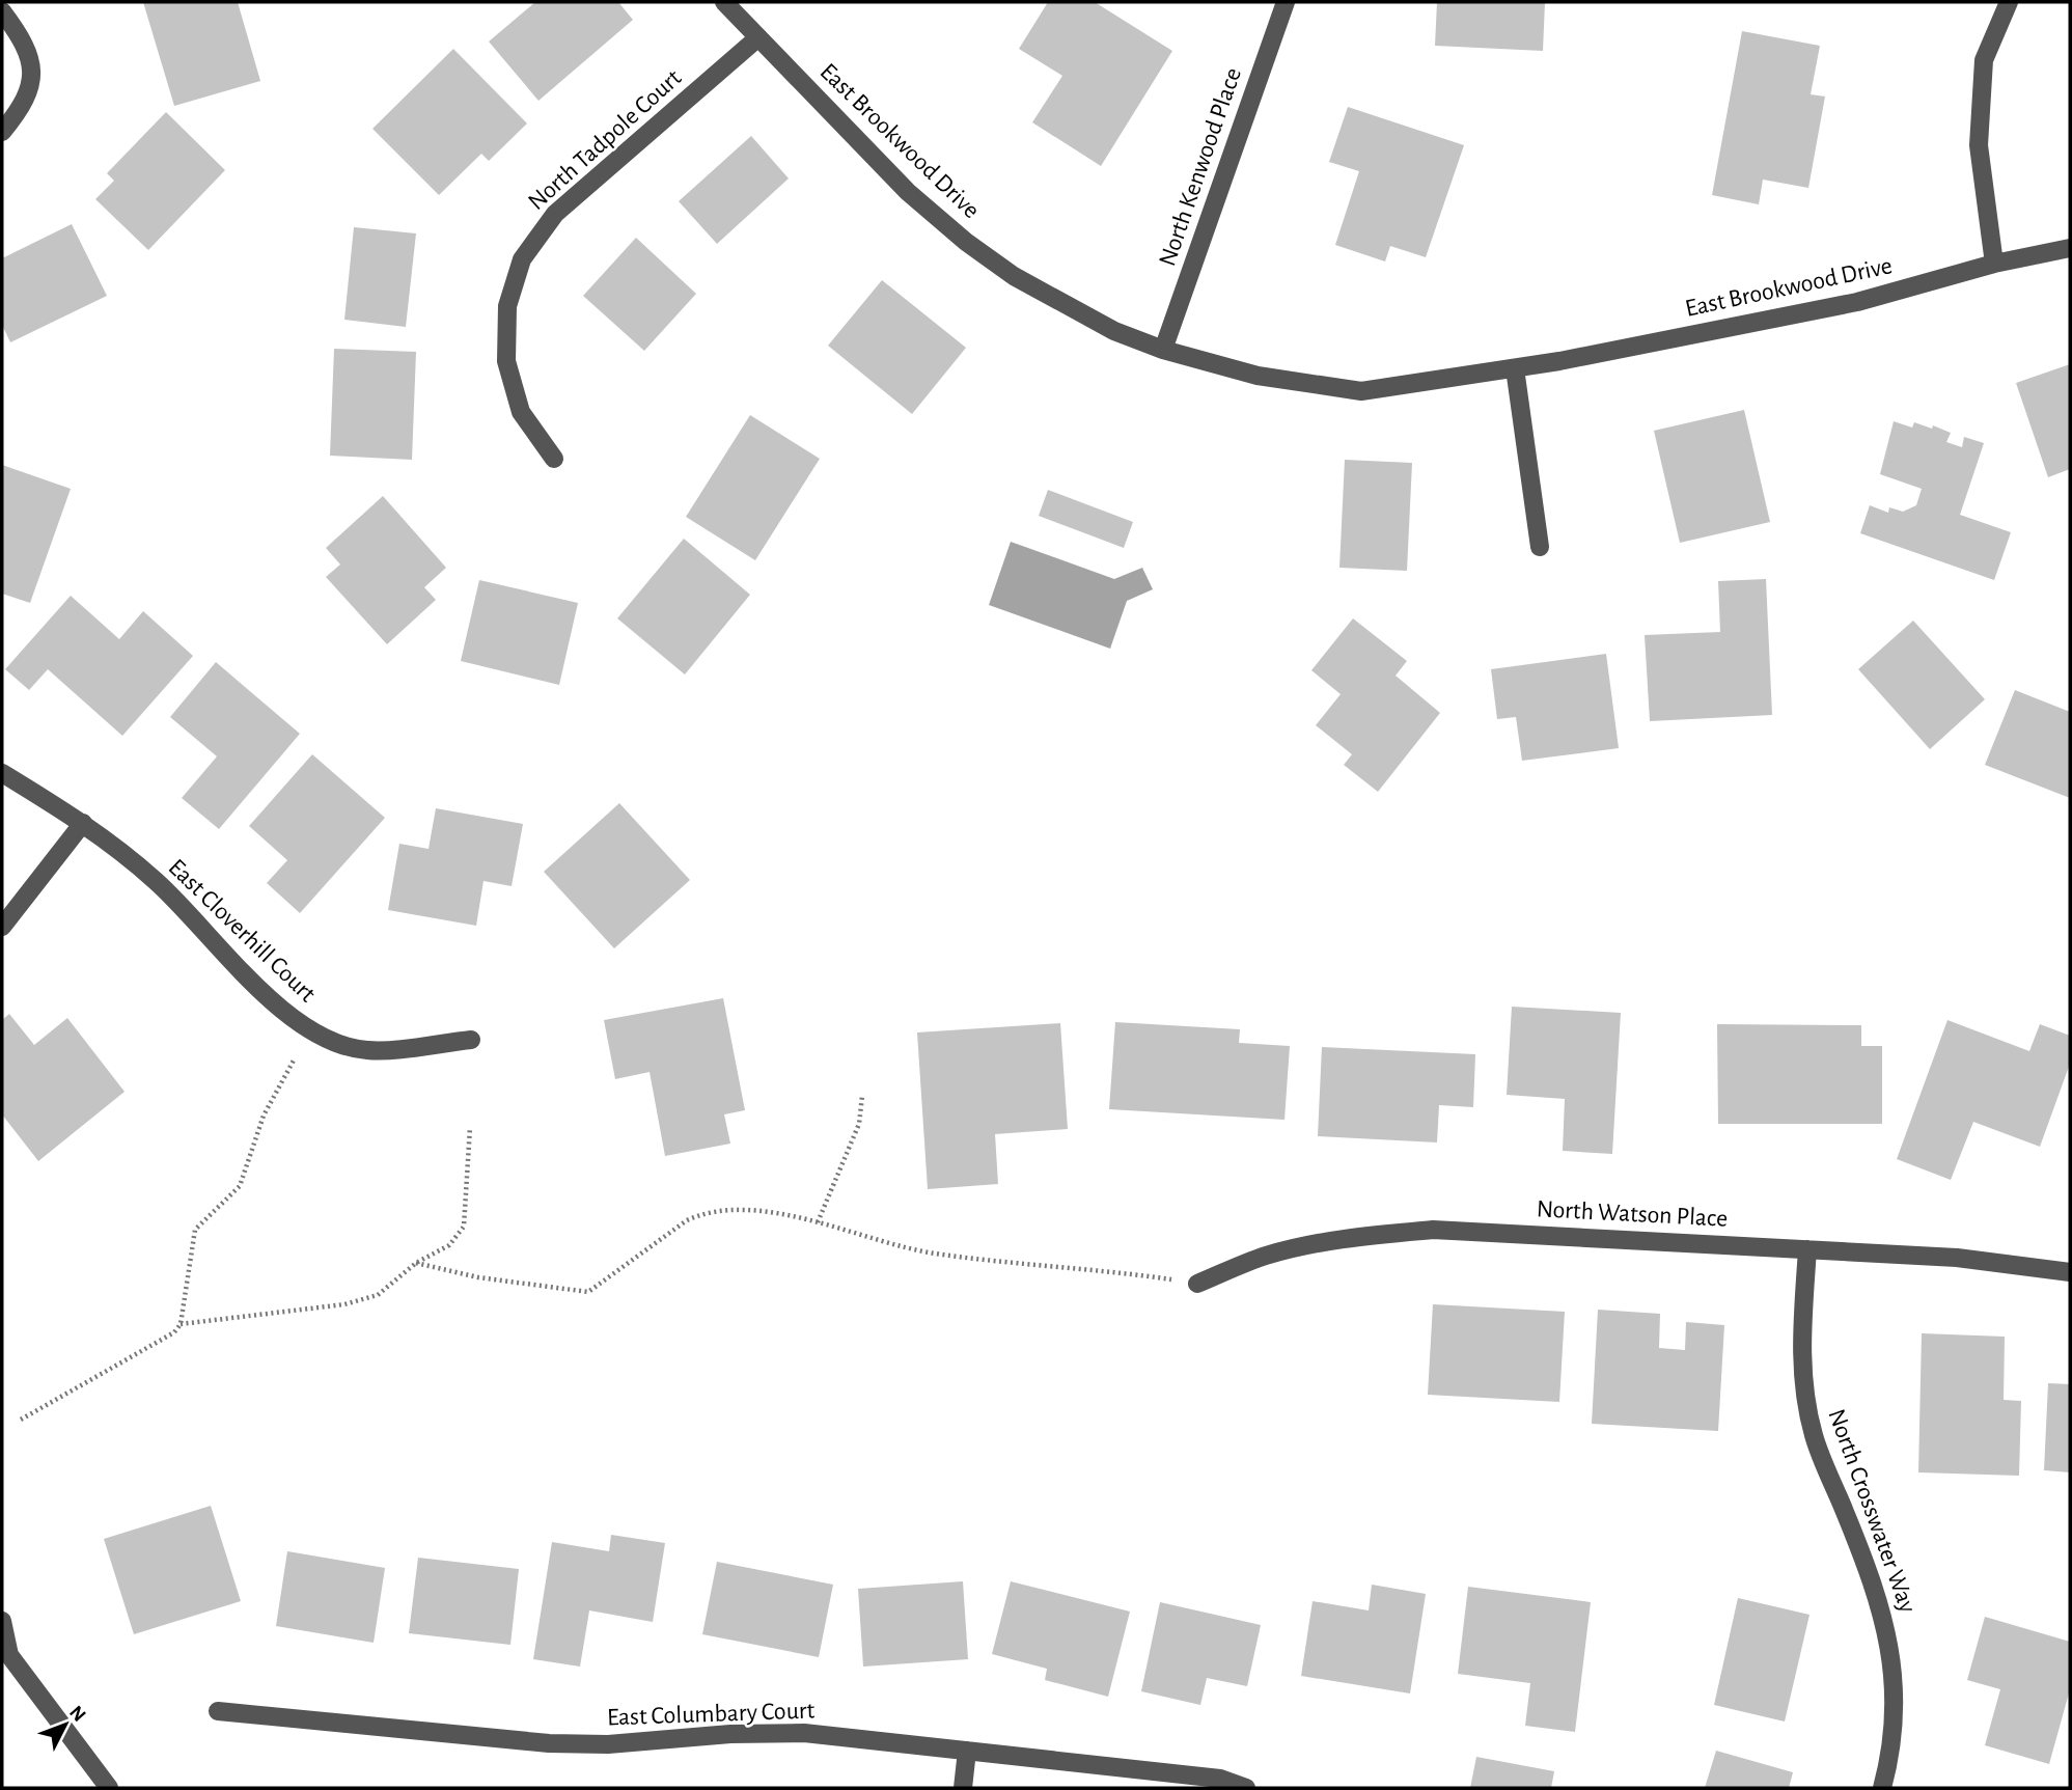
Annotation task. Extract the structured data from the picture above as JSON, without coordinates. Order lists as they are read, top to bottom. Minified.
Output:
{"streets":{"street":["North Tadpole Court","East Brookwood Drive","North Kenwood Place","East Cloverhill Court","North Watson Place","North Crosswater Way","East Columbary Court"]},"crossings":[["North Tadpole Court","East Brookwood Drive"],["East Brookwood Drive","North Kenwood Place"],["North Watson Place","North Crosswater Way"]],"north":"top right"}
